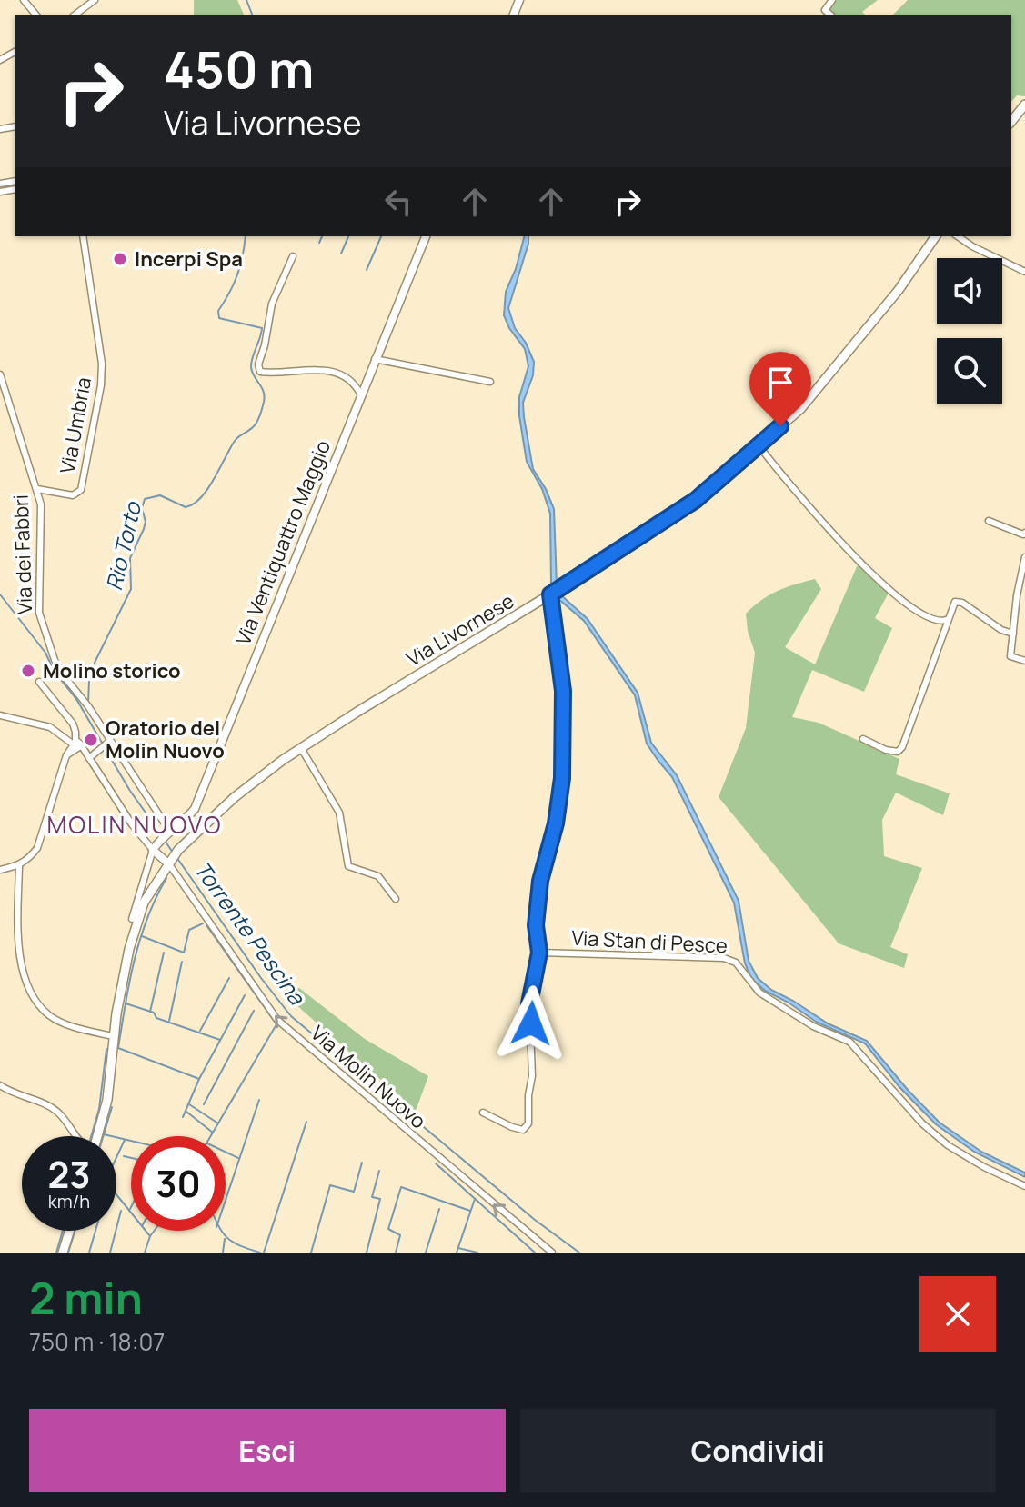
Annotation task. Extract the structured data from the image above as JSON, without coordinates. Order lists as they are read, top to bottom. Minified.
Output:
{"streets":{"main road":["Via Livornese"],"street":["Via Umbria","Via Ventiquattro Maggio","Via dei Fabbri","Via Stan di Pesce","Via Molin Nuovo"]},"crossings":[["Via Umbria","Via dei Fabbri"],["Via Ventiquattro Maggio","Via dei Fabbri"],["Via Livornese","Via Molin Nuovo"]],"one_way":["Via Molin Nuovo"],"districts":["MOLIN NUOVO"],"water":["Rio Torto","Torrente Pescina"],"places":["Incerpi Spa","Molino storico","Oratorio del Molin Nuovo"],"page":{"turn":["450 m","Via Livornese"],"speed":"23 km/h","limit":"30","heading":["2 min","750 m · 18:07"],"buttons":["Esci","Condividi"]}}
